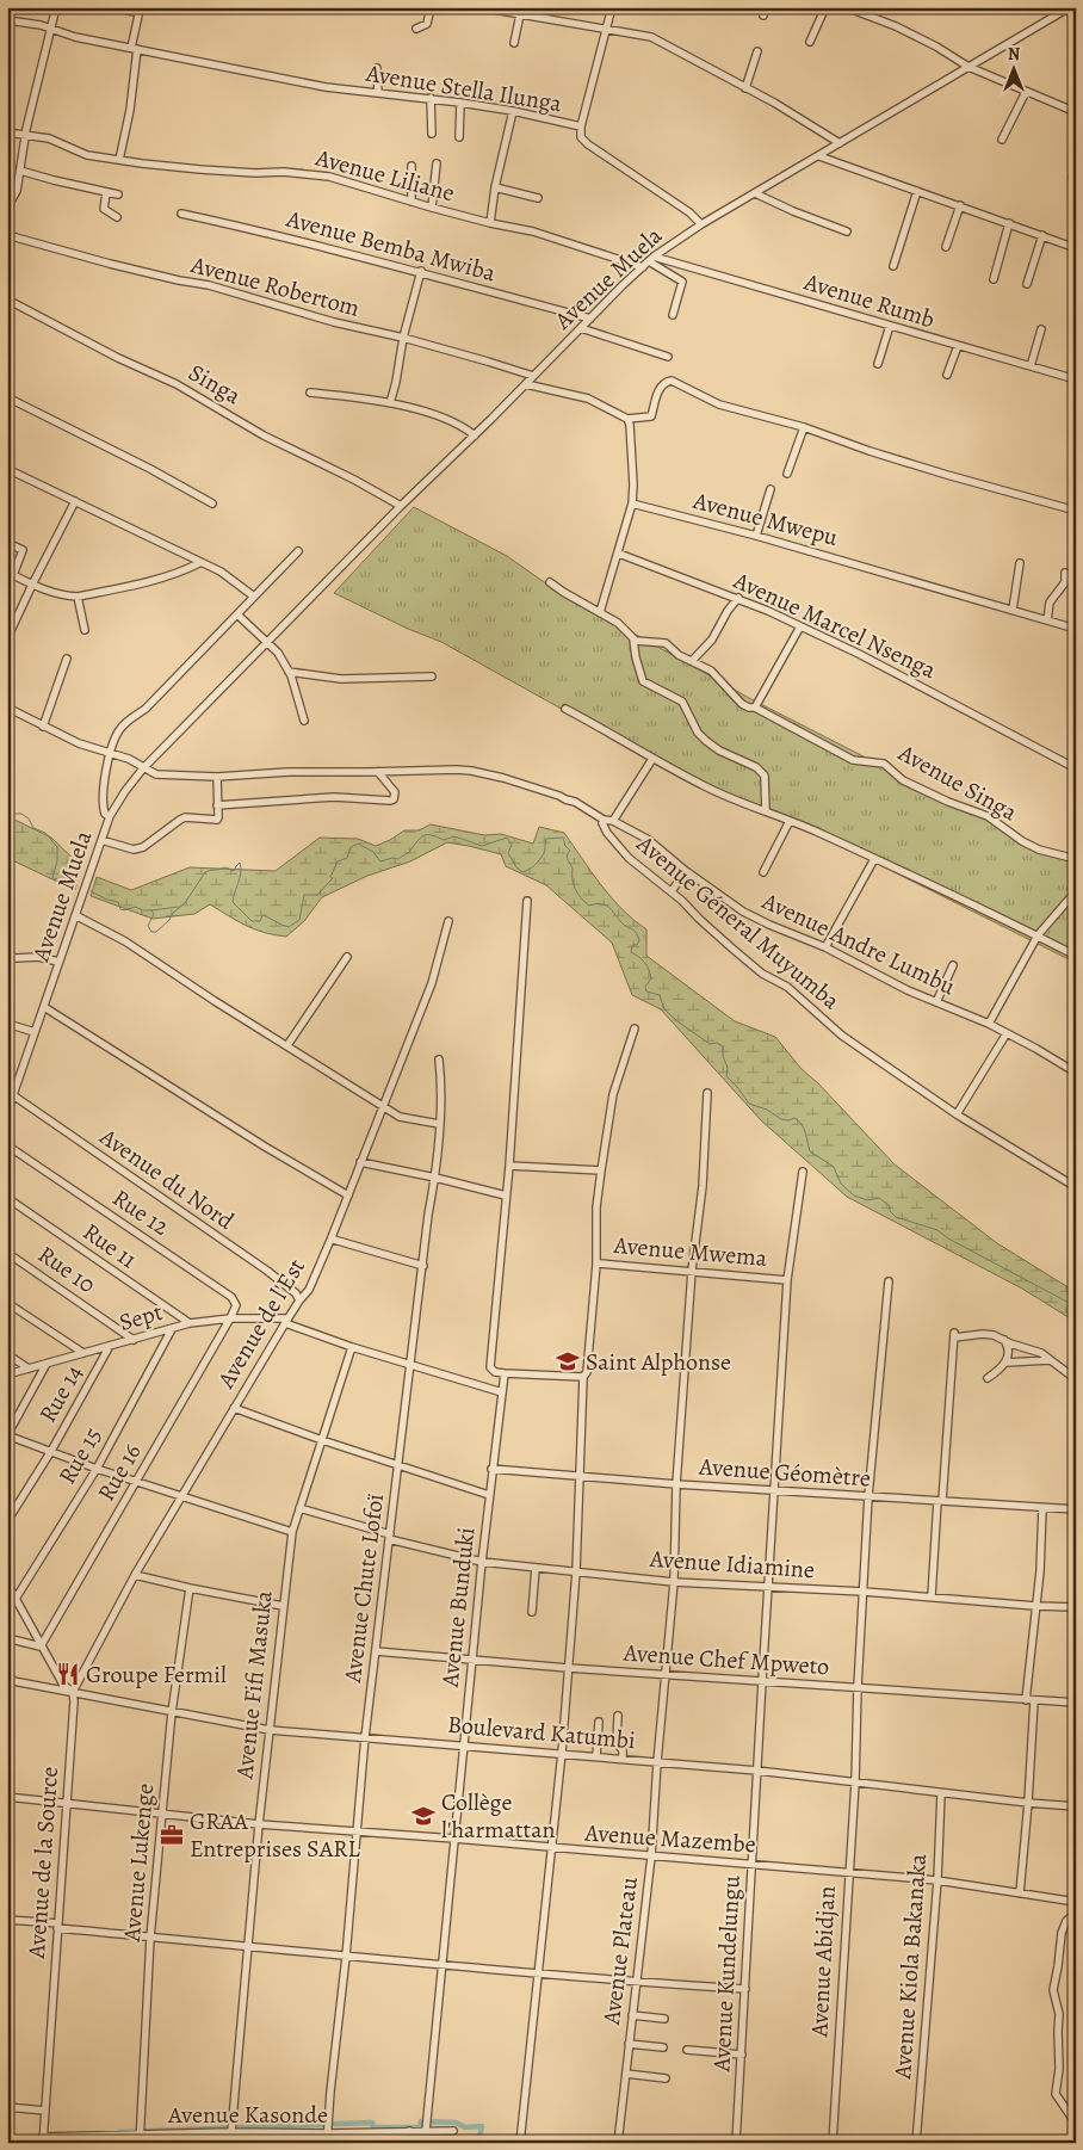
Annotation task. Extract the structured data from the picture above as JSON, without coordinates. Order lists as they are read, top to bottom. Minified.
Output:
{"streets":{"street":["Avenue Stella Ilunga","Avenue Liliane","Avenue Bemba Mwiba","Avenue Muela","Avenue Robertom","Avenue Rumb","Singa","Avenue Mwepu","Avenue Marcel Nsenga","Avenue Singa","Avenue Géneral Muyumba","Avenue Andre Lumbu","Avenue du Nord","Rue 12","Rue 11","Avenue Mwema","Rue 10","Sept","Avenue de l'Est","Rue 14","Rue 15","Rue 16","Avenue Géomètre","Avenue Idiamine","Avenue Chute Lofoï","Avenue Bunduki","Avenue Chef Mpweto","Avenue Fifi Masuka","Boulevard Katumbi","Avenue Mazembe","Avenue de la Source","Avenue Lukenge","Avenue Plateau","Avenue Abidjan","Avenue Kiola Bakanaka","Avenue Kundelungu","Avenue Kasonde"]},"crossings":[["Avenue Stella Ilunga","Avenue Muela"],["Avenue Liliane","Avenue Muela"],["Avenue Bemba Mwiba","Avenue Muela"],["Avenue Muela","Avenue Robertom"],["Avenue Muela","Avenue Rumb"],["Avenue Muela","Singa"],["Avenue Muela","Avenue Géneral Muyumba"],["Avenue Muela","Avenue du Nord"],["Avenue Géneral Muyumba","Avenue Andre Lumbu"],["Avenue du Nord","Avenue de l'Est"],["Rue 12","Sept"],["Rue 12","Rue 16"],["Rue 11","Sept"],["Avenue Mwema","Avenue Géomètre"],["Avenue Mwema","Avenue Idiamine"],["Avenue Mwema","Avenue Chef Mpweto"],["Avenue Mwema","Boulevard Katumbi"],["Avenue Mwema","Avenue Mazembe"],["Avenue Mwema","Avenue Plateau"],["Avenue Mwema","Avenue Kundelungu"],["Rue 10","Sept"],["Sept","Avenue de l'Est"],["Sept","Rue 14"],["Sept","Rue 15"],["Sept","Rue 16"],["Sept","Avenue Chute Lofoï"],["Sept","Avenue Bunduki"],["Sept","Avenue Fifi Masuka"],["Avenue de l'Est","Boulevard Katumbi"],["Avenue de l'Est","Avenue de la Source"],["Avenue Géomètre","Avenue Bunduki"],["Avenue Géomètre","Avenue Plateau"],["Avenue Géomètre","Avenue Abidjan"],["Avenue Idiamine","Avenue Chute Lofoï"],["Avenue Idiamine","Avenue Bunduki"],["Avenue Idiamine","Avenue Fifi Masuka"],["Avenue Idiamine","Avenue Plateau"],["Avenue Idiamine","Avenue Abidjan"],["Avenue Chute Lofoï","Avenue Chef Mpweto"],["Avenue Chute Lofoï","Boulevard Katumbi"],["Avenue Chute Lofoï","Avenue Mazembe"],["Avenue Chute Lofoï","Avenue Kasonde"],["Avenue Bunduki","Avenue Chef Mpweto"],["Avenue Bunduki","Boulevard Katumbi"],["Avenue Bunduki","Avenue Mazembe"],["Avenue Bunduki","Avenue Kasonde"],["Avenue Chef Mpweto","Avenue Plateau"],["Avenue Chef Mpweto","Avenue Abidjan"],["Avenue Fifi Masuka","Boulevard Katumbi"],["Avenue Fifi Masuka","Avenue Mazembe"],["Avenue Fifi Masuka","Avenue Kasonde"],["Boulevard Katumbi","Avenue de la Source"],["Boulevard Katumbi","Avenue Lukenge"],["Boulevard Katumbi","Avenue Plateau"],["Boulevard Katumbi","Avenue Abidjan"],["Boulevard Katumbi","Avenue Kiola Bakanaka"],["Boulevard Katumbi","Avenue Kundelungu"],["Avenue Mazembe","Avenue de la Source"],["Avenue Mazembe","Avenue Lukenge"],["Avenue Mazembe","Avenue Plateau"],["Avenue Mazembe","Avenue Abidjan"],["Avenue Mazembe","Avenue Kiola Bakanaka"],["Avenue Mazembe","Avenue Kundelungu"],["Avenue de la Source","Avenue Kasonde"],["Avenue Lukenge","Avenue Kasonde"]],"places":{"school or university":["Saint Alphonse","Collège l'harmattan"],"restaurant":["Groupe Fermil"],"office":["GRAA Entreprises SARL"]},"north":"top"}
